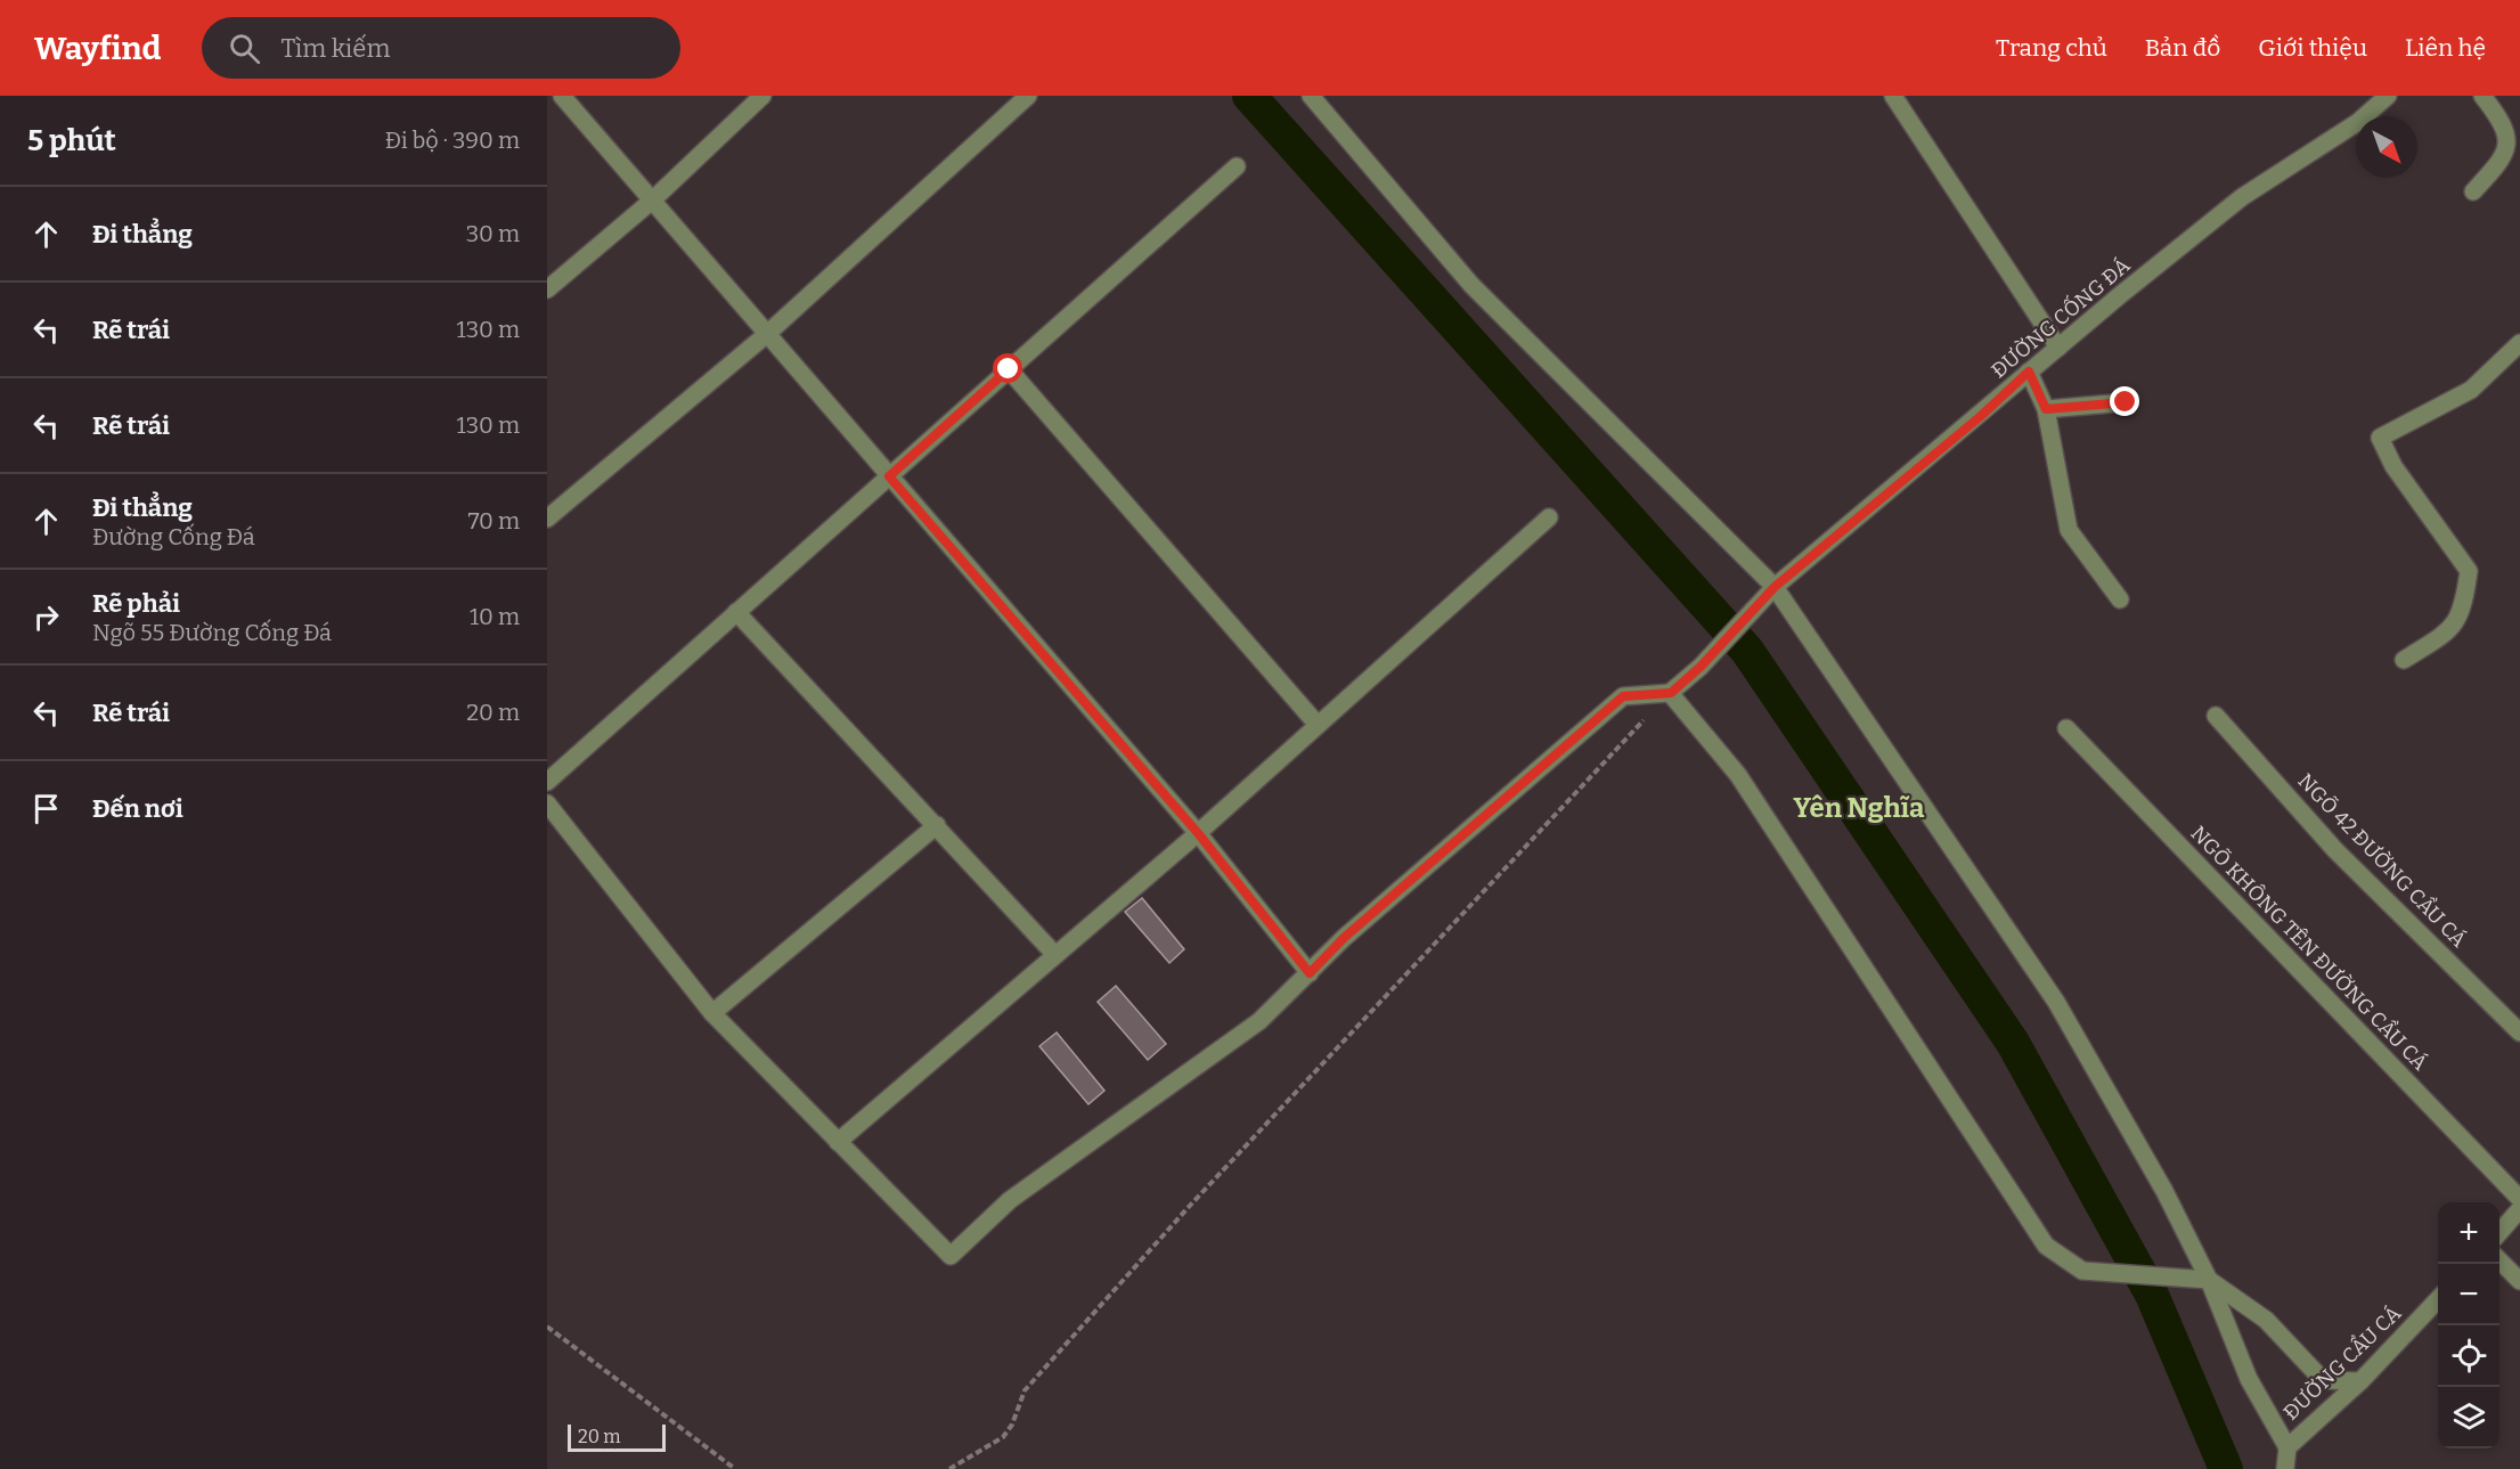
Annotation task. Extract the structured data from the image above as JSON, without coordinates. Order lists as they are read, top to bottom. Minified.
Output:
{"streets":{"street":["ĐƯỜNG CỐNG ĐÁ","NGÕ 42 ĐƯỜNG CẦU CÁ","NGÕ KHÔNG TÊN ĐƯỜNG CẦU CÁ","ĐƯỜNG CẦU CÁ"]},"districts":["Yên Nghĩa"],"scale_bar":"20 m","north":"bottom right","page":{"header":"Wayfind","search":"Tìm kiếm","nav":["Trang chủ","Bản đồ","Giới thiệu","Liên hệ"],"heading":["5 phút","Đi bộ · 390 m"],"list":[["Đi thẳng","30 m"],["Rẽ trái","130 m"],["Rẽ trái","130 m"],["Đi thẳng","Đường Cống Đá","70 m"],["Rẽ phải","Ngõ 55 Đường Cống Đá","10 m"],["Rẽ trái","20 m"],"Đến nơi"],"map_buttons":["+","−"],"scale":"20 m"}}
